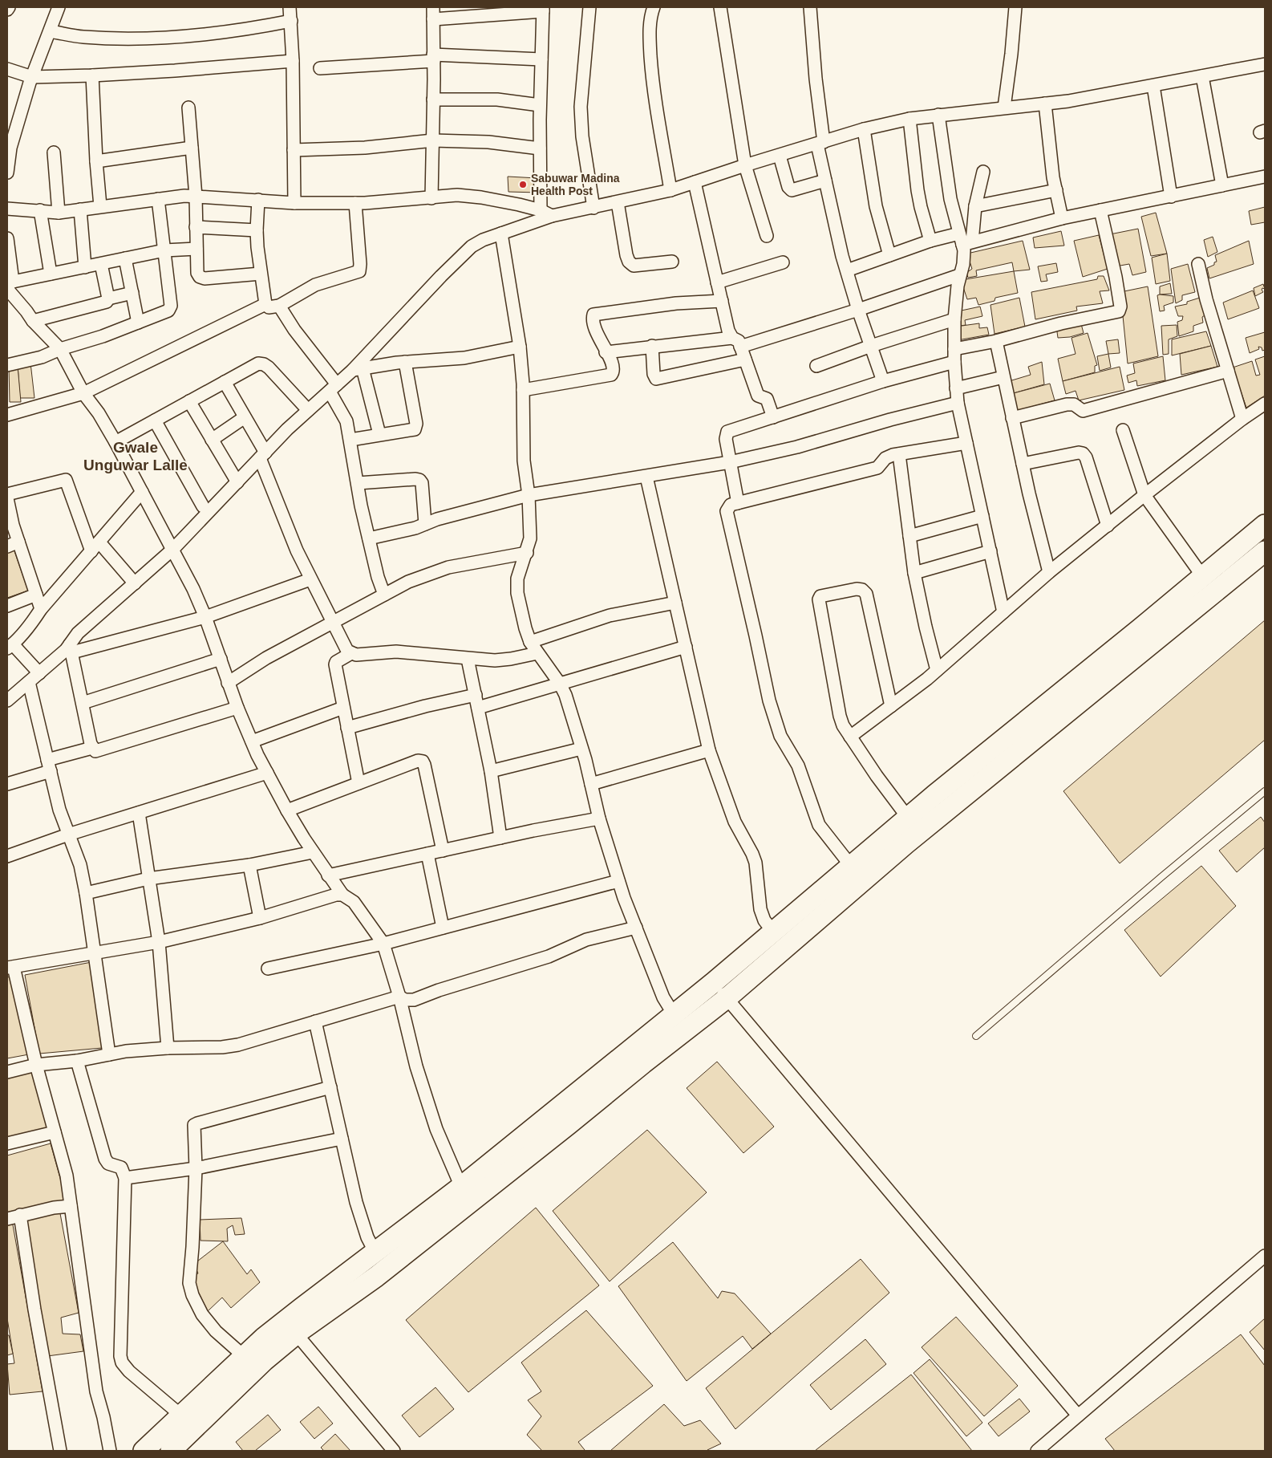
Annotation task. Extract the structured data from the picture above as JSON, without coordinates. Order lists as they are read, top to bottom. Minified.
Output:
{"districts":["Gwale Unguwar Lalle"],"places":["Sabuwar Madina Health Post"]}
